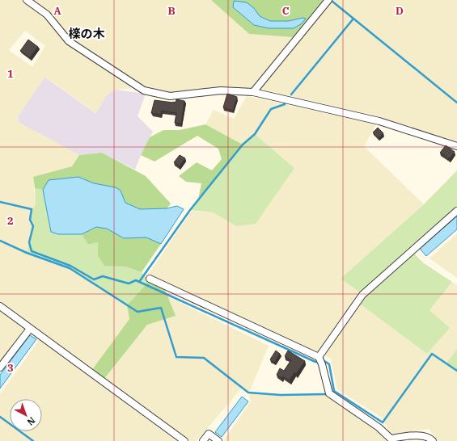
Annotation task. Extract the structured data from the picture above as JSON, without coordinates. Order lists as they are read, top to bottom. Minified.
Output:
{"districts":["檪の木"],"north":"bottom right","grid":{"columns":["A","B","C","D"],"rows":["1","2","3"]}}
